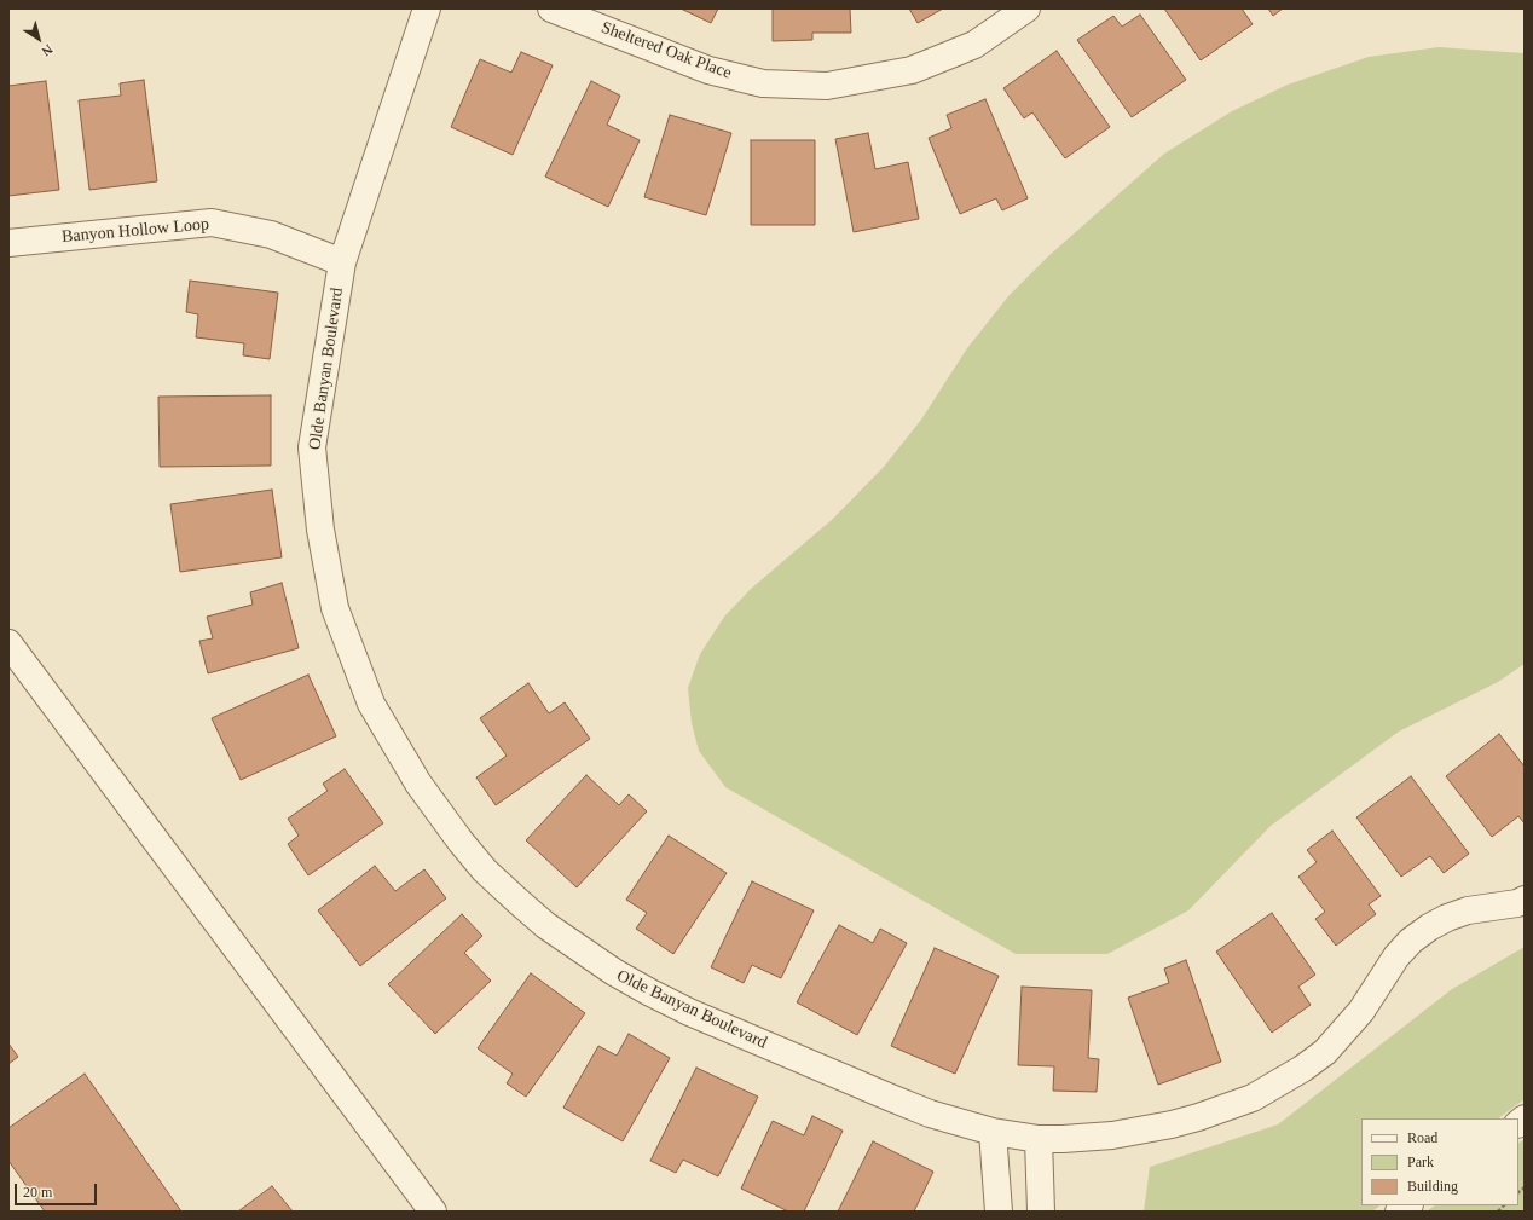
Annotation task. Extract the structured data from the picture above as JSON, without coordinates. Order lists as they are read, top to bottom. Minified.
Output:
{"streets":{"street":["Sheltered Oak Place","Banyon Hollow Loop","Olde Banyan Boulevard"]},"crossings":[["Banyon Hollow Loop","Olde Banyan Boulevard"]],"legend":["Road","Park","Building"],"scale_bar":"20 m","north":"bottom right"}
